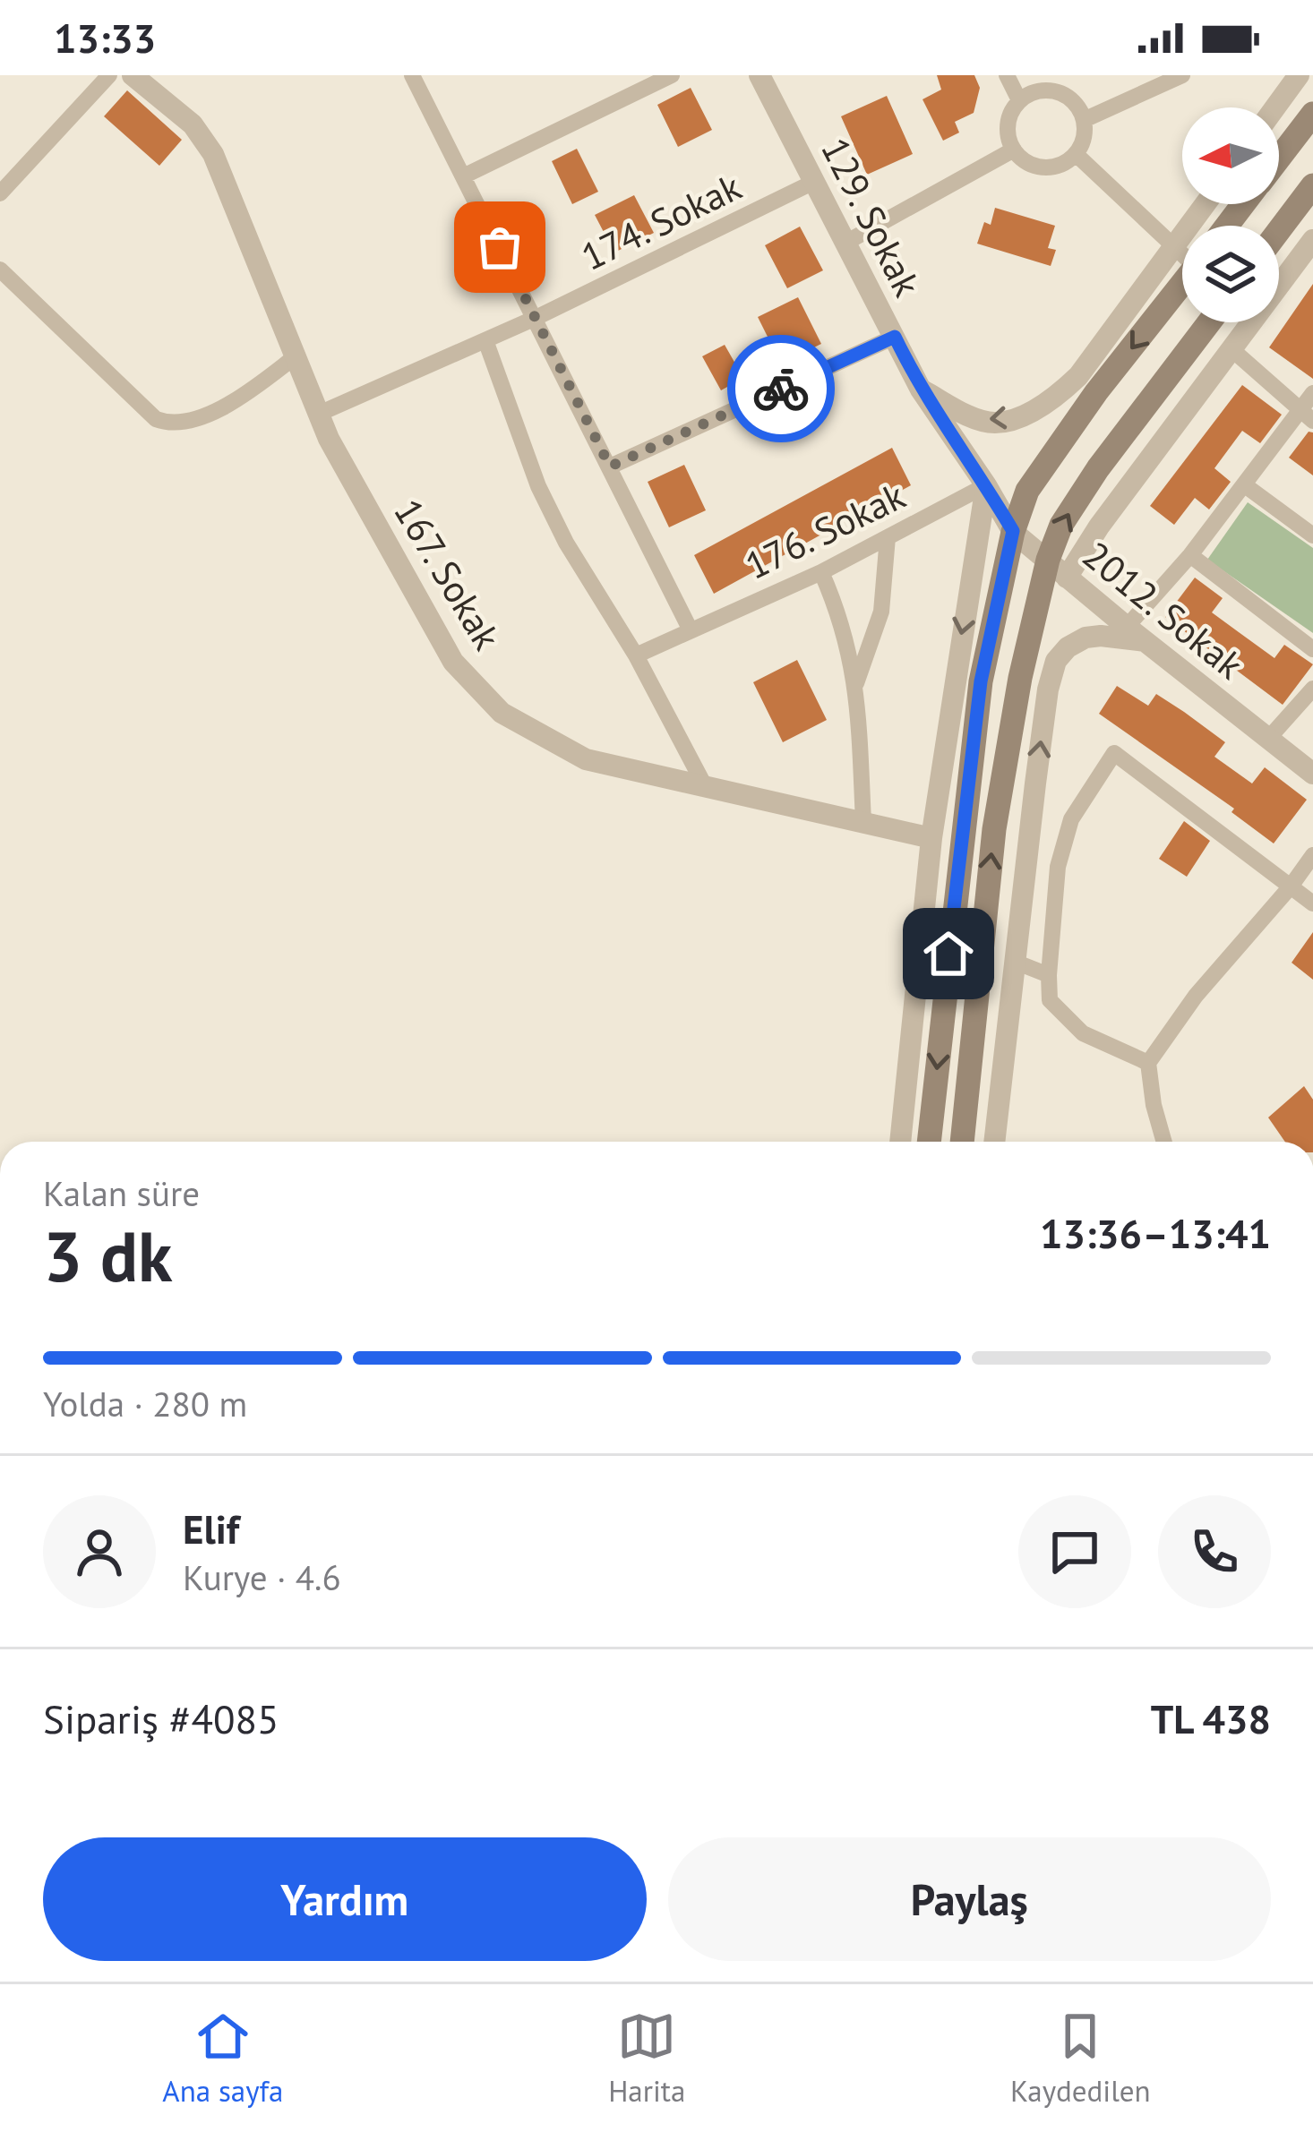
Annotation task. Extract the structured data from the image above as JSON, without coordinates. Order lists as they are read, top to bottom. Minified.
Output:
{"streets":{"street":["129. Sokak","174. Sokak","176. Sokak","167. Sokak","2012. Sokak"]},"crossings":[["129. Sokak","174. Sokak"],["129. Sokak","176. Sokak"],["129. Sokak","2012. Sokak"],["174. Sokak","167. Sokak"],["176. Sokak","2012. Sokak"]],"north":"left","page":{"status":"13:33","heading":["3 dk","Kalan süre","13:36–13:41"],"panel":["Elif","Kurye · 4.6","Sipariş #4085","TL 438"],"bar":"Yolda · 280 m","buttons":["Yardım","Paylaş"],"tabs":["Ana sayfa","Harita","Kaydedilen"]}}
